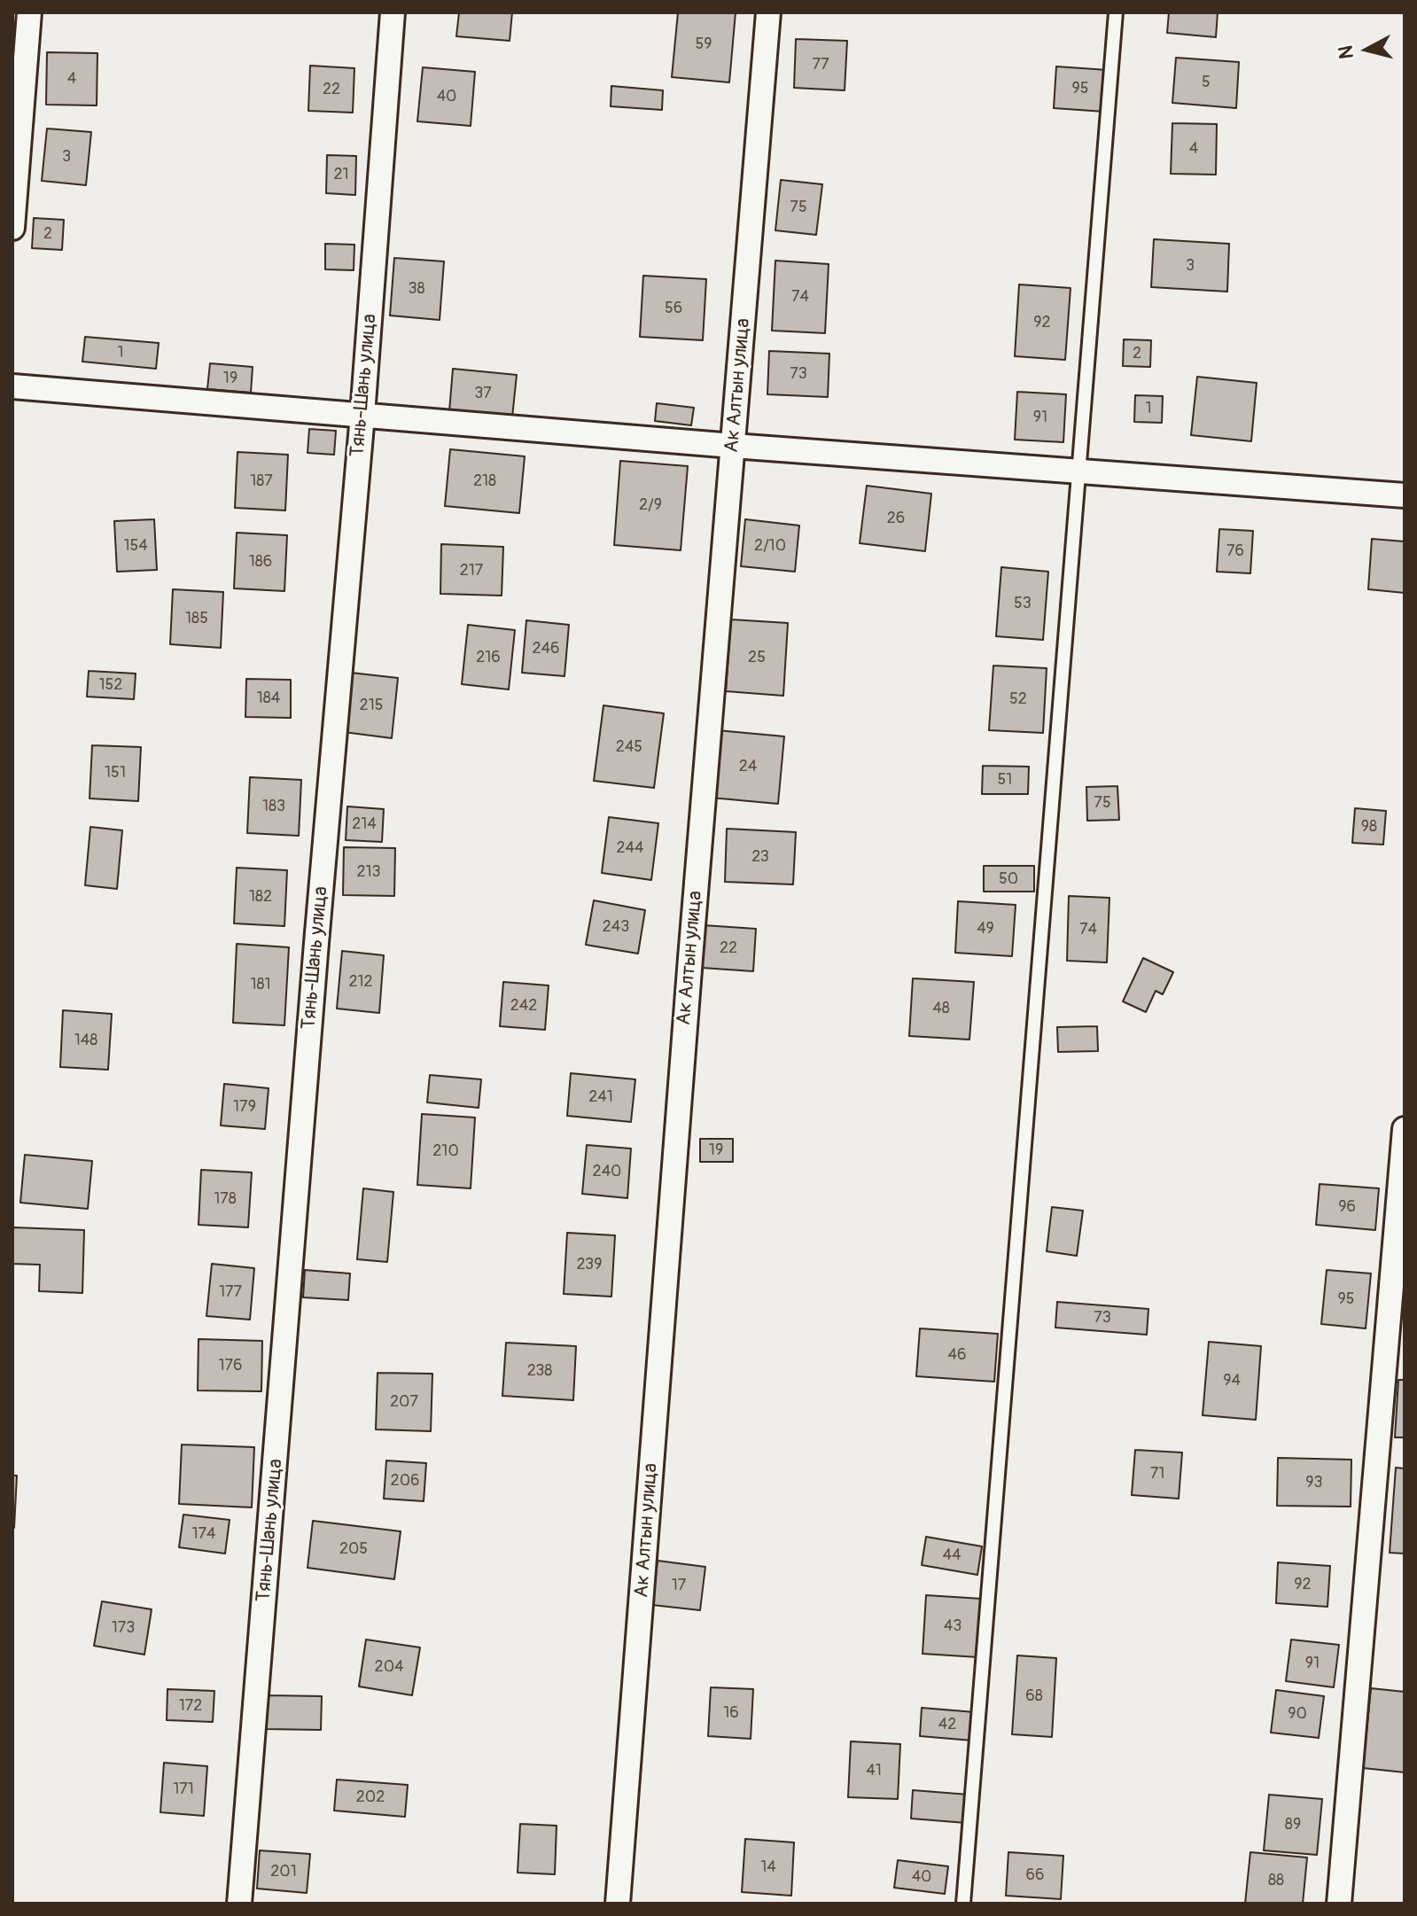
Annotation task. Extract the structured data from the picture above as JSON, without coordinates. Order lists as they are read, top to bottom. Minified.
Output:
{"streets":{"street":["Тянь-Шань улица","Ак Алтын улица"]},"house_numbers":["59","77","4","5","95","22","40","4","3","21","75","2","3","38","74","56","92","1","2","73","19","37","1","91","187","218","2/9","26","154","2/10","76","186","217","53","185","246","216","25","152","184","52","215","245","24","151","51","75","183","214","98","244","23","213","50","182","243","49","74","22","212","181","242","48","148","241","179","19","210","240","178","96","239","177","95","73","46","176","238","94","207","71","206","93","174","205","44","92","17","43","173","91","204","68","172","16","90","42","41","171","202","89","14","201","66","40","88"],"north":"left"}
